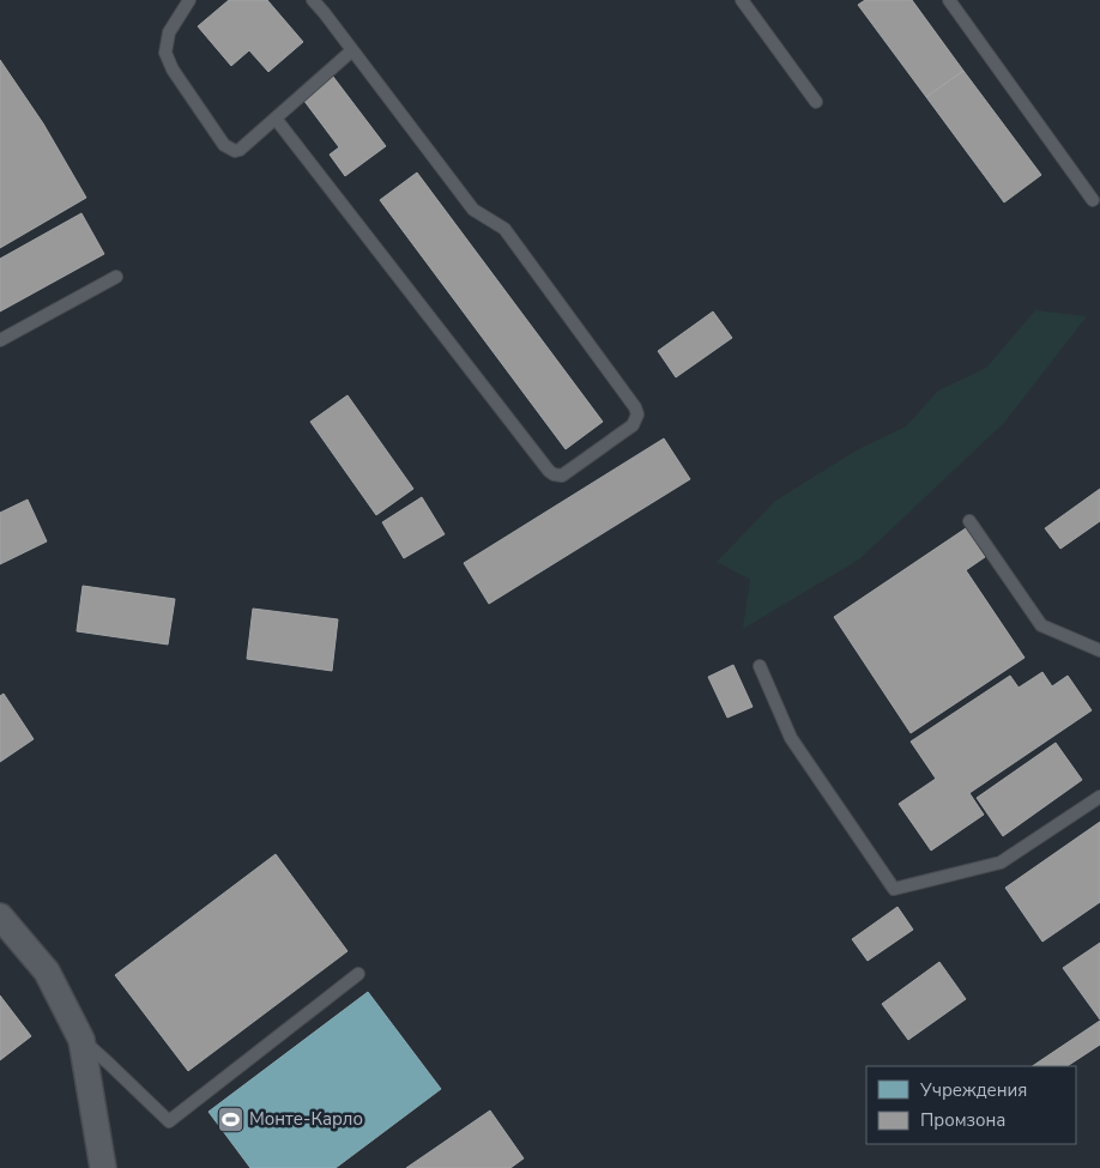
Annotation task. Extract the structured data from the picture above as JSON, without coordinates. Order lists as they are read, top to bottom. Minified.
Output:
{"places":{"sports":["Монте-Карло"]},"legend":["Учреждения","Промзона"]}
